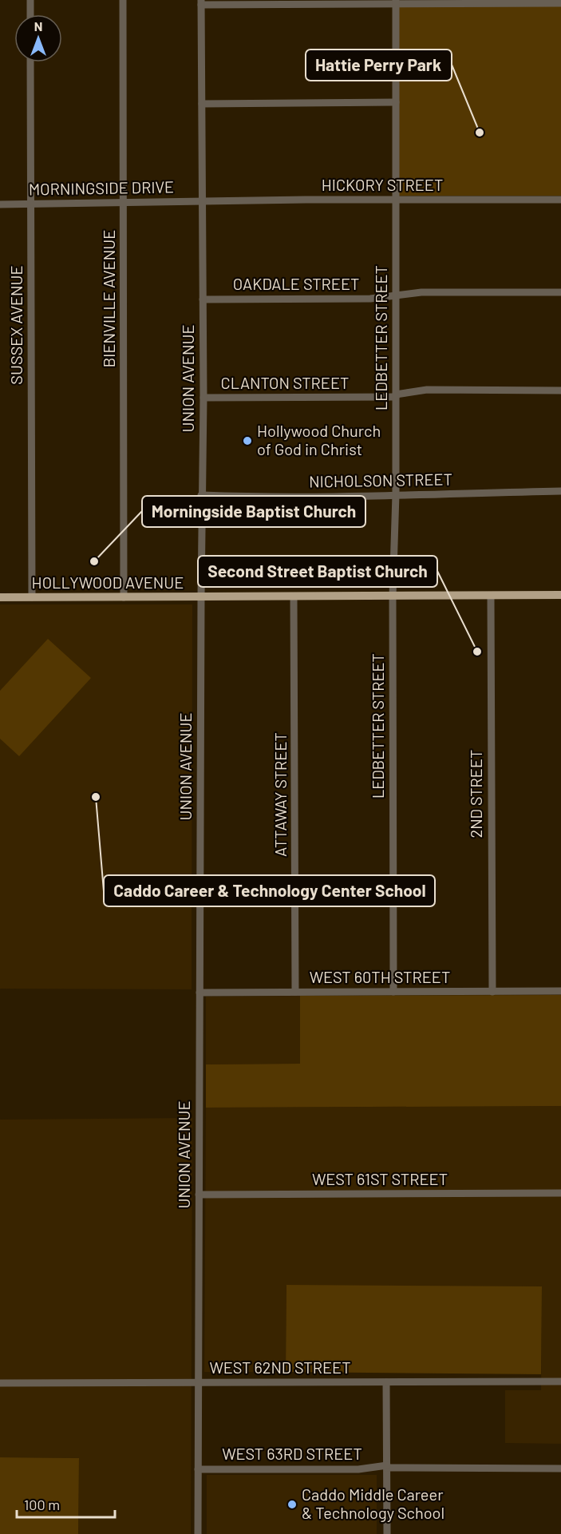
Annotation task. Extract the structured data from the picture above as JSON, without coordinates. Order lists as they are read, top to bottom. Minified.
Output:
{"streets":{"main road":["HOLLYWOOD AVENUE"],"street":["HICKORY STREET","MORNINGSIDE DRIVE","OAKDALE STREET","BIENVILLE AVENUE","SUSSEX AVENUE","LEDBETTER STREET","UNION AVENUE","CLANTON STREET","NICHOLSON STREET","2ND STREET","ATTAWAY STREET","WEST 60TH STREET","WEST 61ST STREET","WEST 62ND STREET","WEST 63RD STREET"]},"crossings":[["HICKORY STREET","MORNINGSIDE DRIVE"],["HICKORY STREET","LEDBETTER STREET"],["HICKORY STREET","UNION AVENUE"],["MORNINGSIDE DRIVE","BIENVILLE AVENUE"],["MORNINGSIDE DRIVE","SUSSEX AVENUE"],["MORNINGSIDE DRIVE","UNION AVENUE"],["OAKDALE STREET","LEDBETTER STREET"],["OAKDALE STREET","UNION AVENUE"],["BIENVILLE AVENUE","HOLLYWOOD AVENUE"],["SUSSEX AVENUE","HOLLYWOOD AVENUE"],["LEDBETTER STREET","CLANTON STREET"],["LEDBETTER STREET","NICHOLSON STREET"],["LEDBETTER STREET","HOLLYWOOD AVENUE"],["LEDBETTER STREET","WEST 60TH STREET"],["UNION AVENUE","CLANTON STREET"],["UNION AVENUE","NICHOLSON STREET"],["UNION AVENUE","HOLLYWOOD AVENUE"],["UNION AVENUE","WEST 60TH STREET"],["UNION AVENUE","WEST 61ST STREET"],["UNION AVENUE","WEST 62ND STREET"],["UNION AVENUE","WEST 63RD STREET"],["HOLLYWOOD AVENUE","2ND STREET"],["HOLLYWOOD AVENUE","ATTAWAY STREET"],["2ND STREET","WEST 60TH STREET"],["ATTAWAY STREET","WEST 60TH STREET"]],"places":["Hattie Perry Park","Hollywood Church of God in Christ","Morningside Baptist Church","Second Street Baptist Church","Caddo Career & Technology Center School","Caddo Middle Career & Technology School"],"scale_bar":"100 m","north":"top"}
